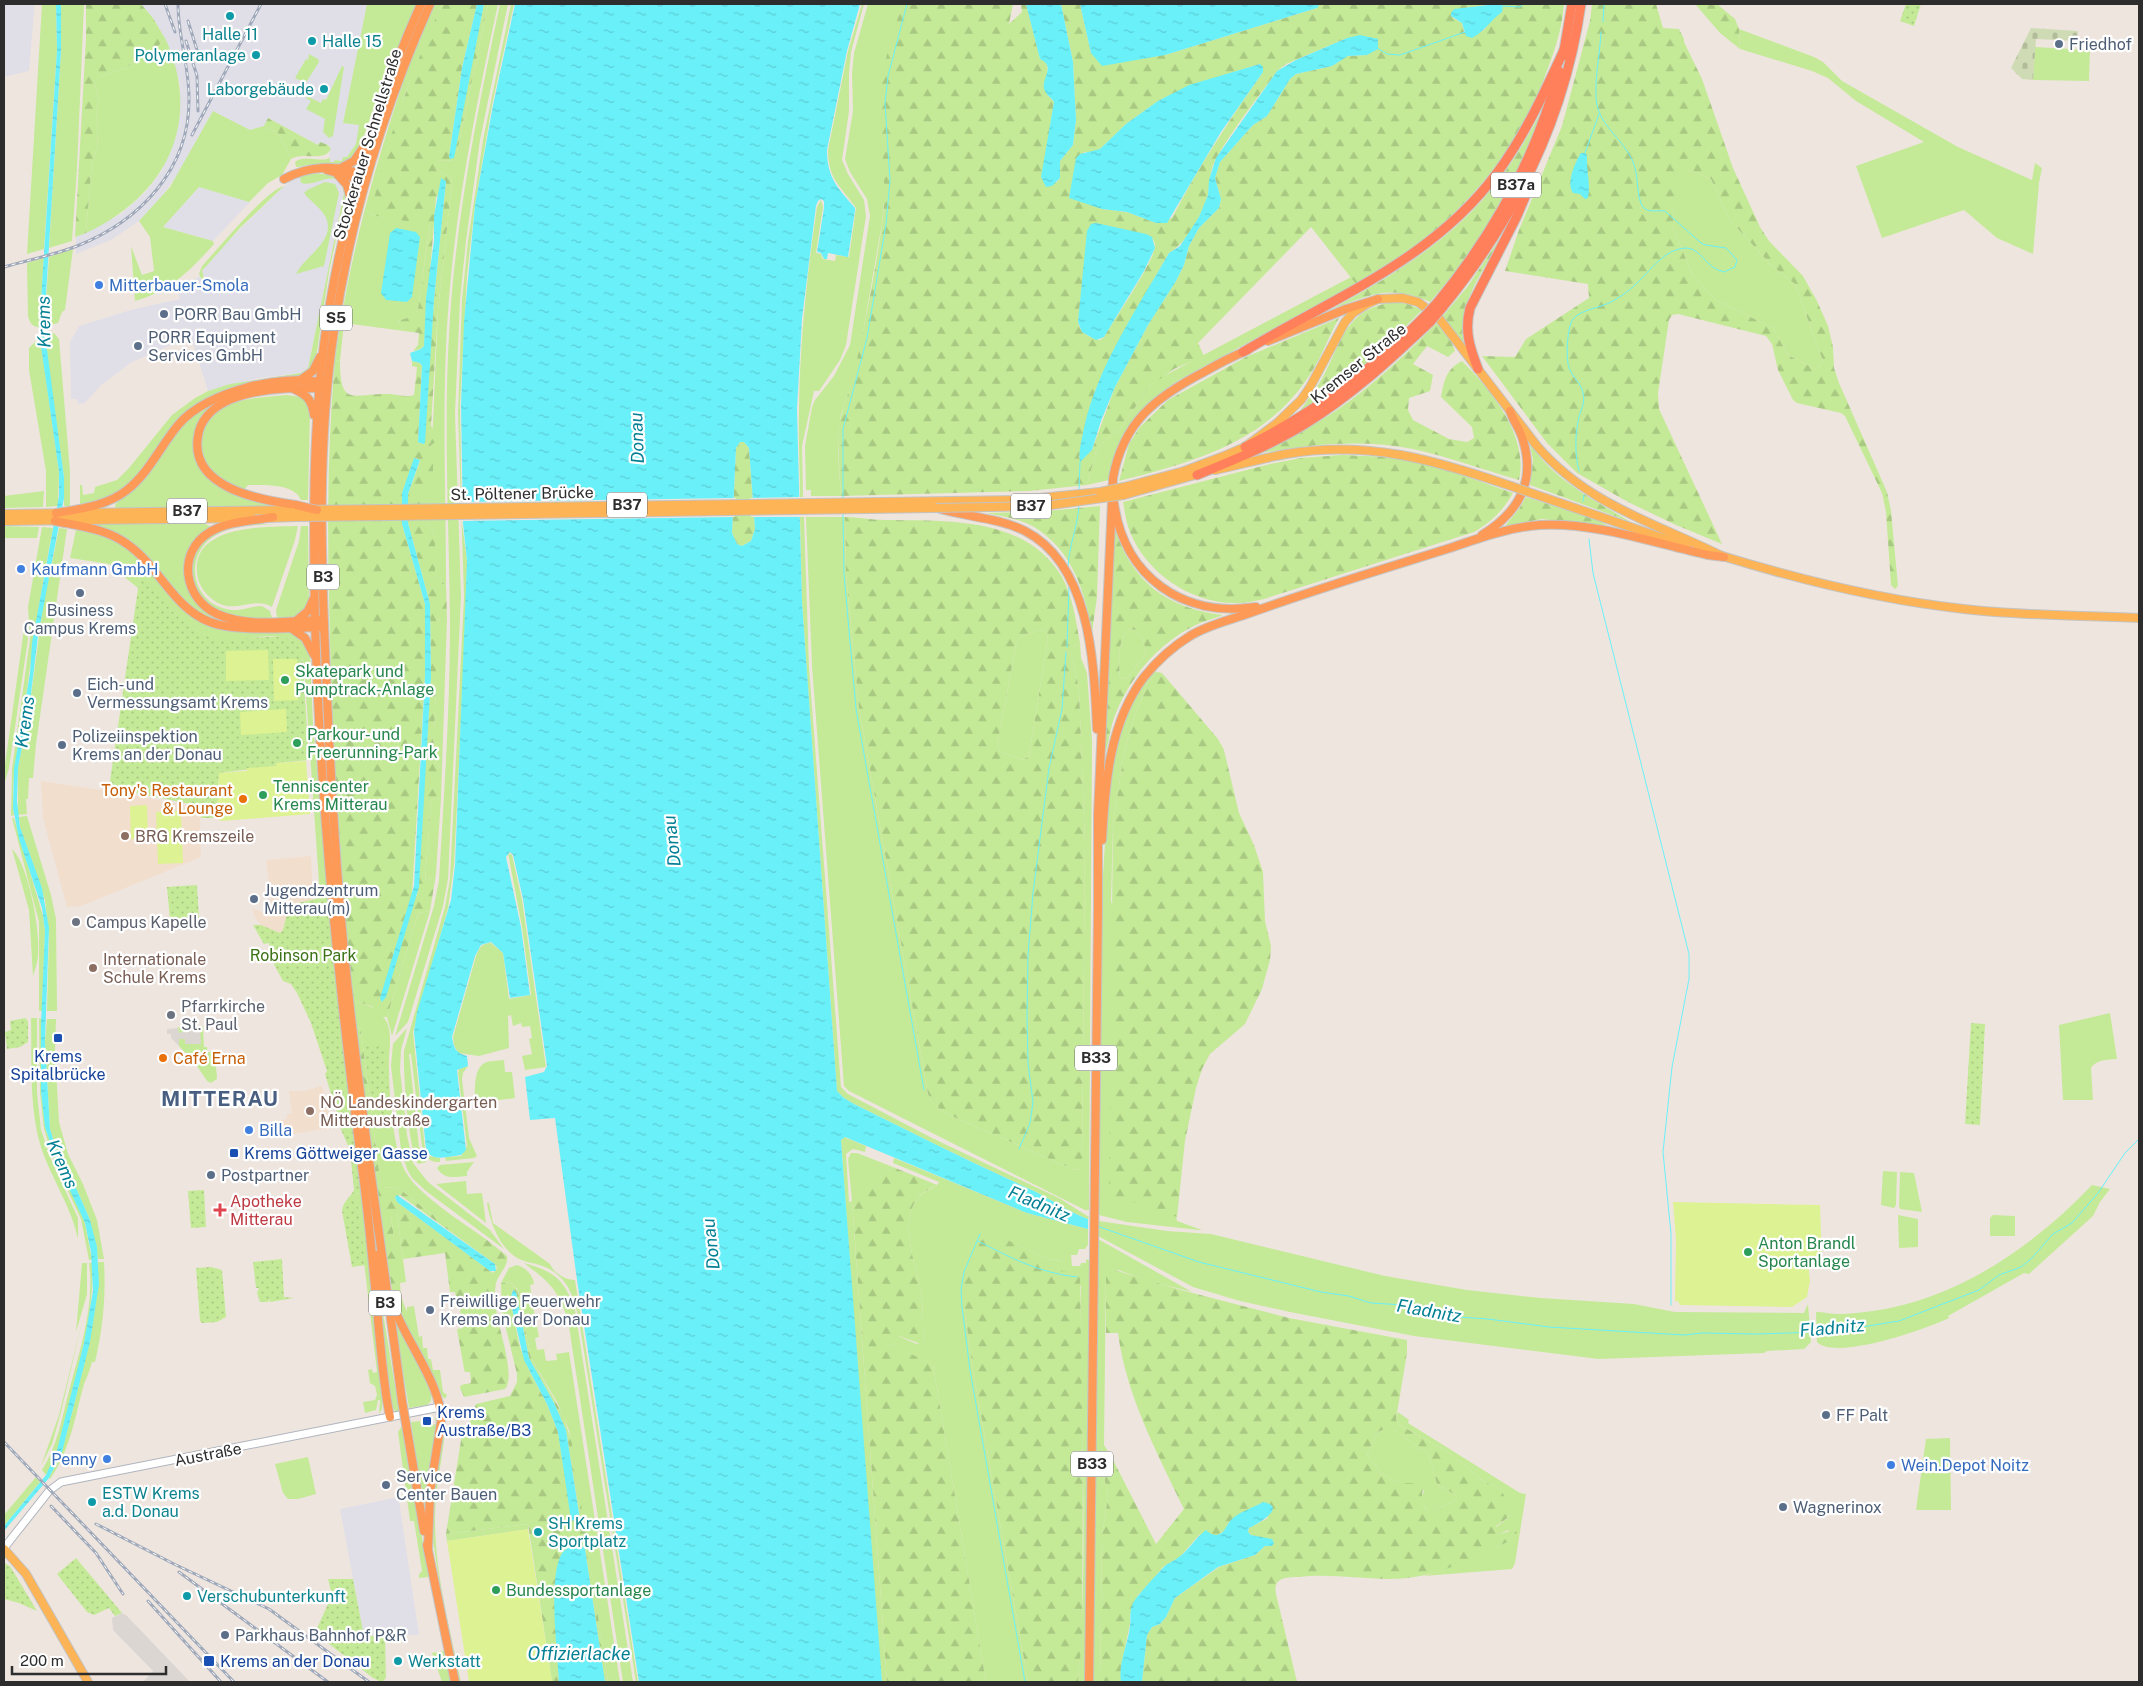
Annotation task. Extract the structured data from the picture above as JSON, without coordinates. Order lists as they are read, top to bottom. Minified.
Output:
{"streets":{"highway":["Stockerauer Schnellstraße","B37a","S5","Kremser Straße","B3","B33"],"main road":["St. Pöltener Brücke","B37","Austraße"]},"crossings":[["Stockerauer Schnellstraße","B3"],["Kremser Straße","B37"],["St. Pöltener Brücke","B37"],["B3","Austraße"]],"districts":["MITTERAU"],"water":["Krems","Donau","Fladnitz","Offizierlacke"],"parks":["Robinson Park"],"places":{"other":["Halle 11","Halle 15","Friedhof","Polymeranlage","Laborgebäude","Mitterbauer-Smola","PORR Bau GmbH","PORR Equipment Services GmbH","Kaufmann GmbH","Business Campus Krems","Skatepark und Pumptrack-Anlage","Eich- und Vermessungsamt Krems","Parkour- und Freerunning-Park","Polizeiinspektion Krems an der Donau","Tenniscenter Krems Mitterau","Tony's Restaurant & Lounge","BRG Kremszeile","Jugendzentrum Mitterau(m)","Campus Kapelle","Internationale Schule Krems","Pfarrkirche St. Paul","Café Erna","NÖ Landeskindergarten Mitteraustraße","Billa","Postpartner","Anton Brandl Sportanlage","Freiwillige Feuerwehr Krems an der Donau","FF Palt","Penny","Wein.Depot Noitz","Service Center Bauen","ESTW Krems a.d. Donau","Wagnerinox","SH Krems Sportplatz","Bundessportanlage","Verschubunterkunft","Parkhaus Bahnhof P&R","Werkstatt"],"transit":["Krems Spitalbrücke","Krems Göttweiger Gasse","Krems Austraße/B3","Krems an der Donau"],"health":["Apotheke Mitterau"]},"scale_bar":"200 m"}
